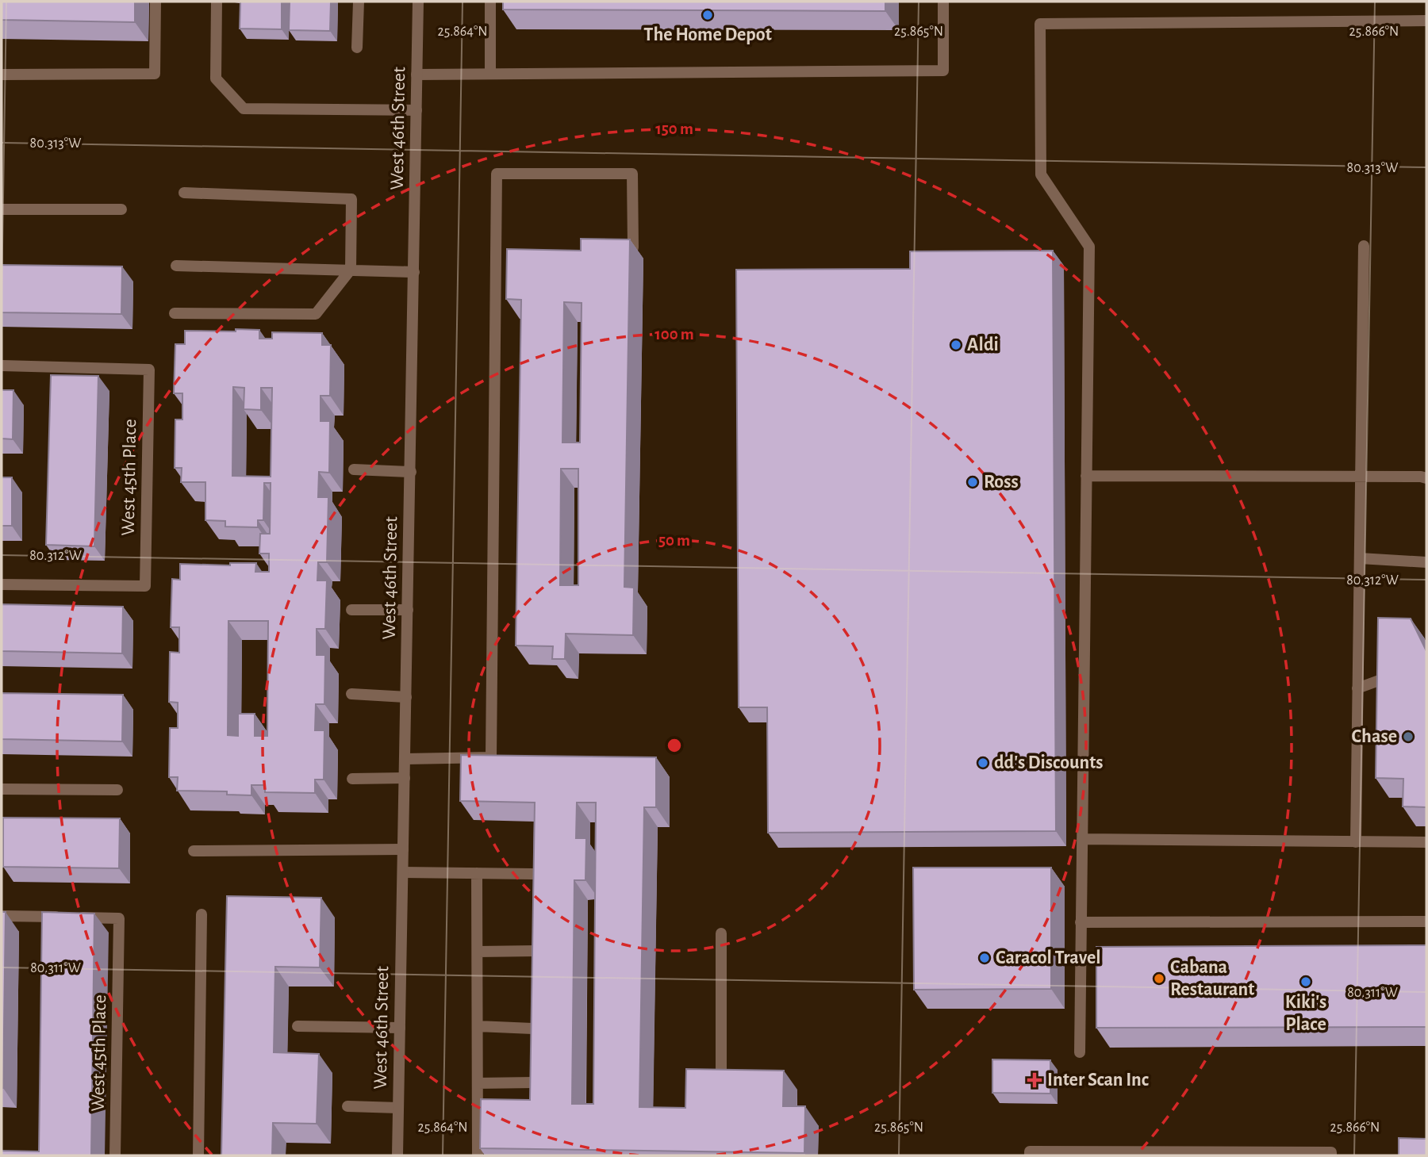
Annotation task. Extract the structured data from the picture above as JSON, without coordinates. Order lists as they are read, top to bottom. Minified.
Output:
{"streets":{"street":["West 46th Street","West 45th Place"]},"places":{"other":["The Home Depot","Aldi","Ross","Chase","dd's Discounts","Caracol Travel","Cabana Restaurant","Kiki's Place"],"health":["Inter Scan Inc"]},"coordinates":["25.864°N","25.865°N","25.866°N","80.313°W","80.312°W","80.311°W"],"rings":["150 m","100 m","50 m"]}
